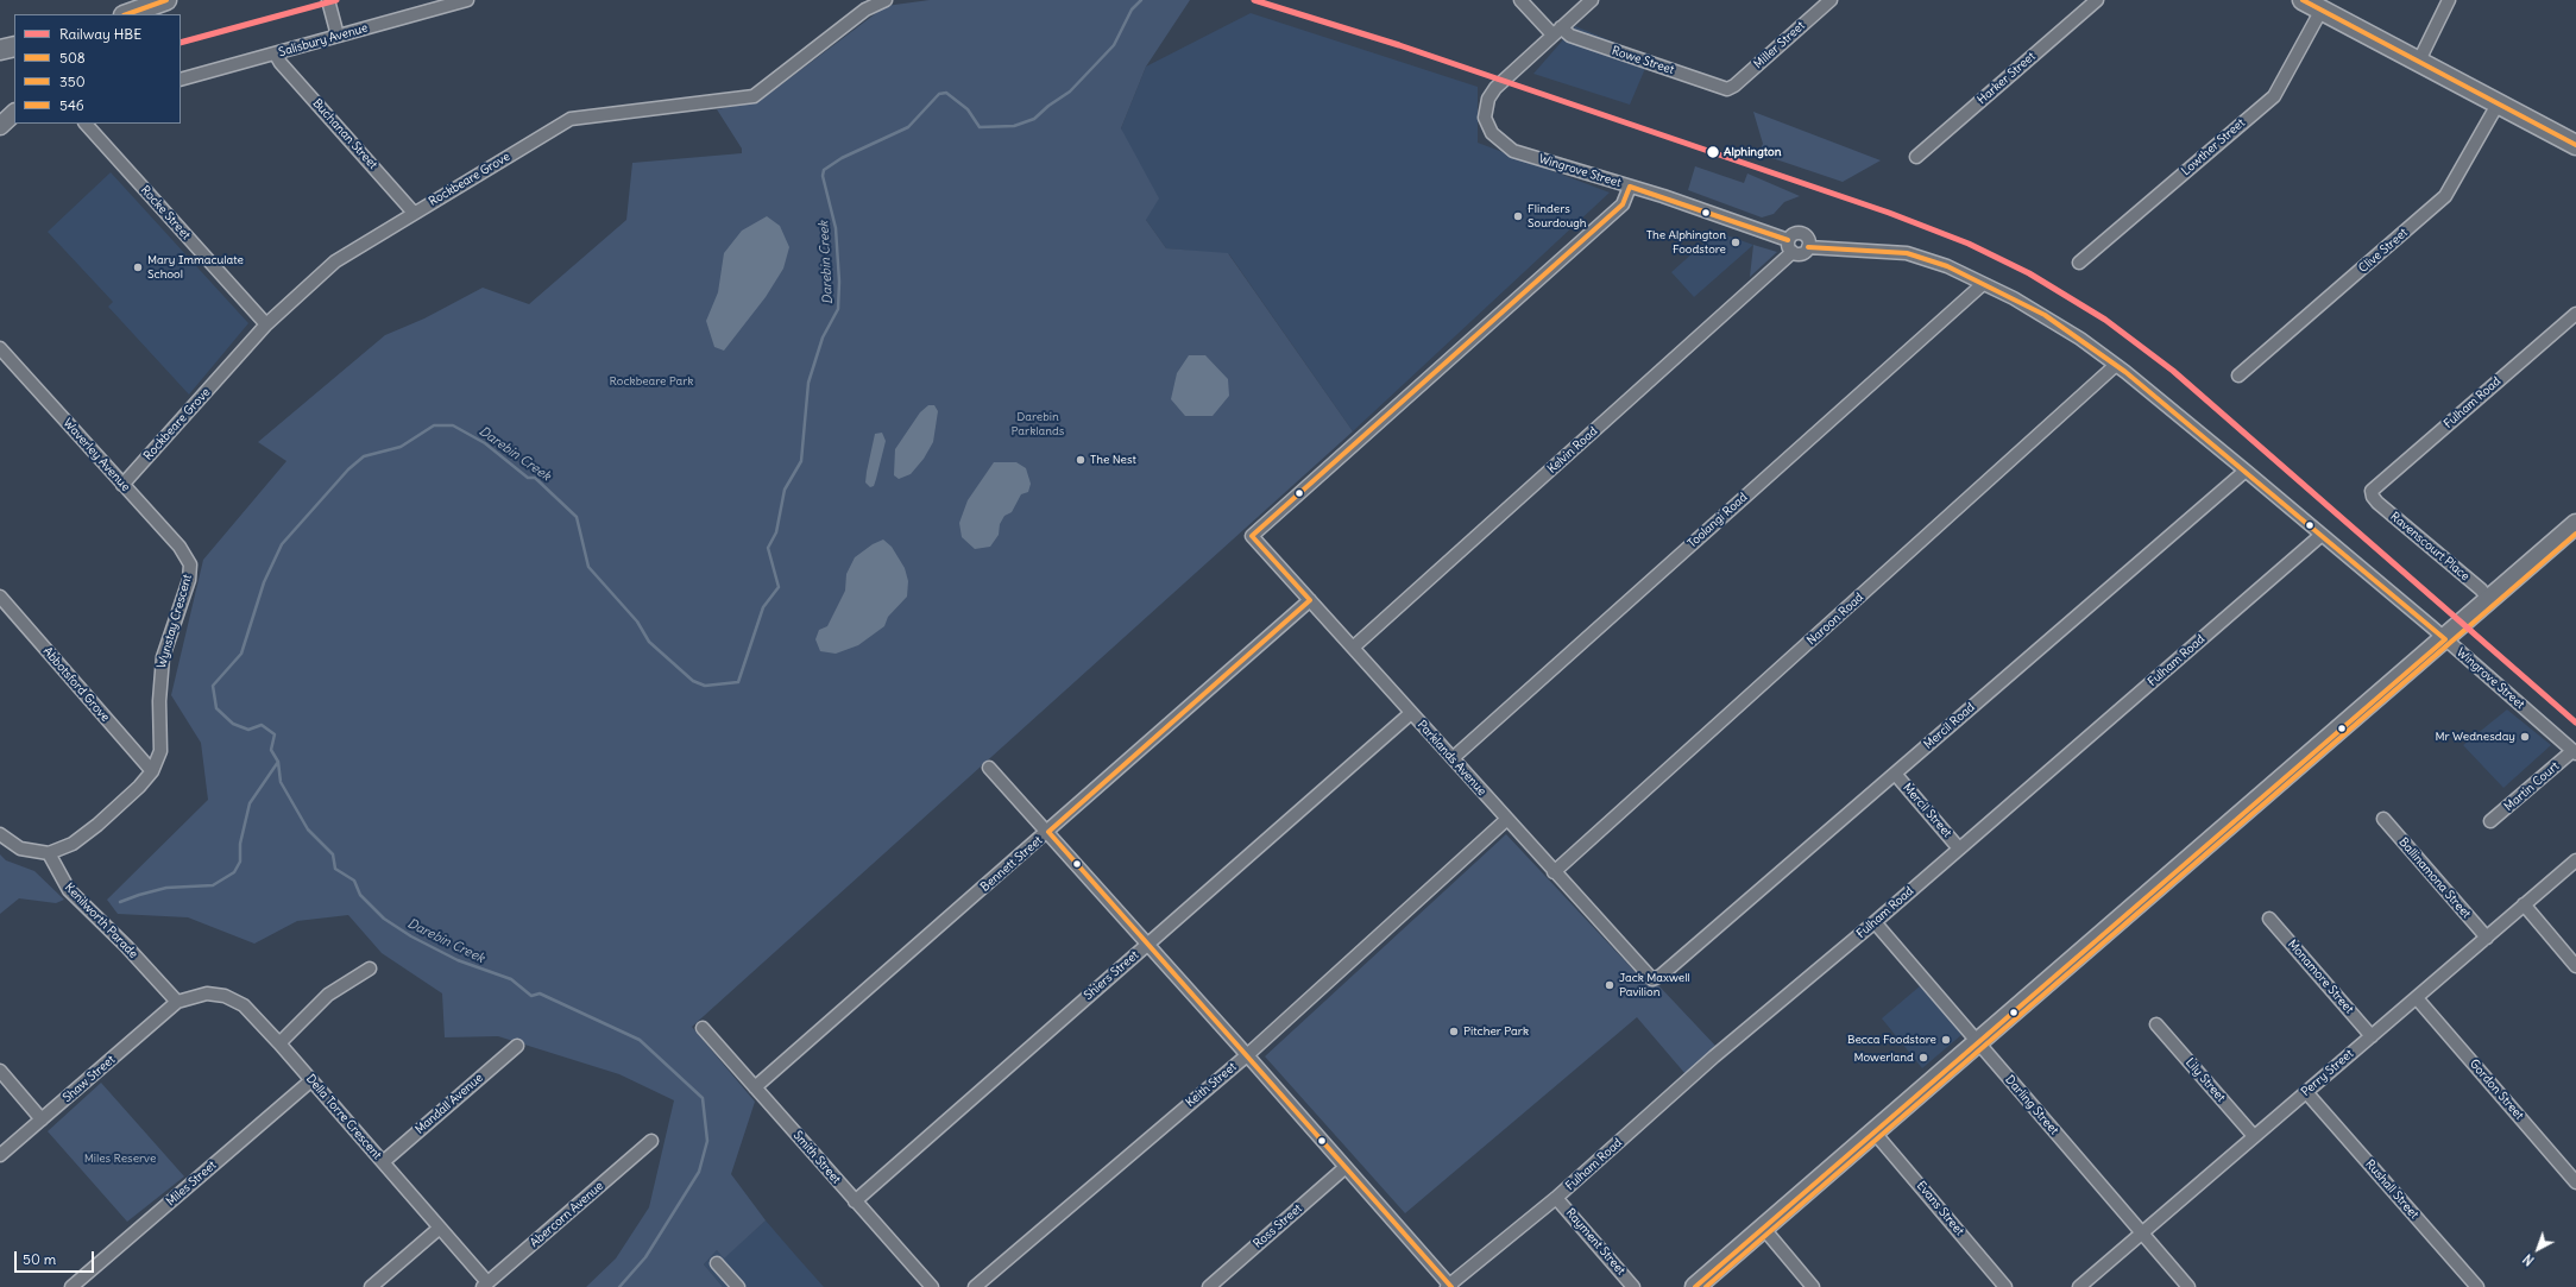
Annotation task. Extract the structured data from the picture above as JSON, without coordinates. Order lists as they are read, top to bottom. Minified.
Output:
{"streets":{"street":["Salisbury Avenue","Miller Street","Rowe Street","Harker Street","Buchanan Street","Lowther Street","Wingrove Street","Rockbeare Grove","Rocke Street","Clive Street","Fulham Road","Kelvin Road","Waverley Avenue","Toolangi Road","Ravenscourt Place","Naroon Road","Wynstay Crescent","Abbotsford Grove","Mercil Road","Parklands Avenue","Martin Court","Mercil Street","Bennett Street","Ballinamona Street","Kenilworth Parade","Shiers Street","Monamore Street","Perry Street","Shaw Street","Lily Street","Keith Street","Gordon Street","Mandall Avenue","Darling Street","Della Torre Crescent","Smith Street","Miles Street","Rushall Street","Evans Street","Abercorn Avenue","Ross Street","Rayment Street"]},"crossings":[["Salisbury Avenue","Buchanan Street"],["Miller Street","Rowe Street"],["Rowe Street","Wingrove Street"],["Buchanan Street","Rockbeare Grove"],["Wingrove Street","Fulham Road"],["Wingrove Street","Kelvin Road"],["Wingrove Street","Toolangi Road"],["Wingrove Street","Naroon Road"],["Wingrove Street","Mercil Road"],["Wingrove Street","Parklands Avenue"],["Wingrove Street","Martin Court"],["Rockbeare Grove","Rocke Street"],["Rockbeare Grove","Waverley Avenue"],["Fulham Road","Ravenscourt Place"],["Fulham Road","Mercil Street"],["Fulham Road","Darling Street"],["Fulham Road","Rayment Street"],["Kelvin Road","Parklands Avenue"],["Waverley Avenue","Wynstay Crescent"],["Toolangi Road","Parklands Avenue"],["Naroon Road","Parklands Avenue"],["Wynstay Crescent","Abbotsford Grove"],["Wynstay Crescent","Kenilworth Parade"],["Mercil Road","Parklands Avenue"],["Mercil Road","Mercil Street"],["Parklands Avenue","Bennett Street"],["Parklands Avenue","Shiers Street"],["Parklands Avenue","Keith Street"],["Bennett Street","Smith Street"],["Ballinamona Street","Perry Street"],["Kenilworth Parade","Shaw Street"],["Kenilworth Parade","Della Torre Crescent"],["Shiers Street","Smith Street"],["Monamore Street","Perry Street"],["Perry Street","Lily Street"],["Perry Street","Gordon Street"],["Perry Street","Darling Street"],["Perry Street","Rushall Street"],["Shaw Street","Della Torre Crescent"],["Mandall Avenue","Della Torre Crescent"],["Della Torre Crescent","Miles Street"],["Della Torre Crescent","Abercorn Avenue"]],"water":["Darebin Creek"],"parks":["Rockbeare Park","Darebin Parklands","Miles Reserve"],"places":["Alphington","Flinders Sourdough","The Alphington Foodstore","Mary Immaculate School","The Nest","Mr Wednesday","Jack Maxwell Pavilion","Pitcher Park","Becca Foodstore","Mowerland"],"lines":["rail line HBE","transit line 546","transit line 508","transit line 350"],"legend":["Railway HBE","508","350","546"],"scale_bar":"50 m","north":"bottom left"}
